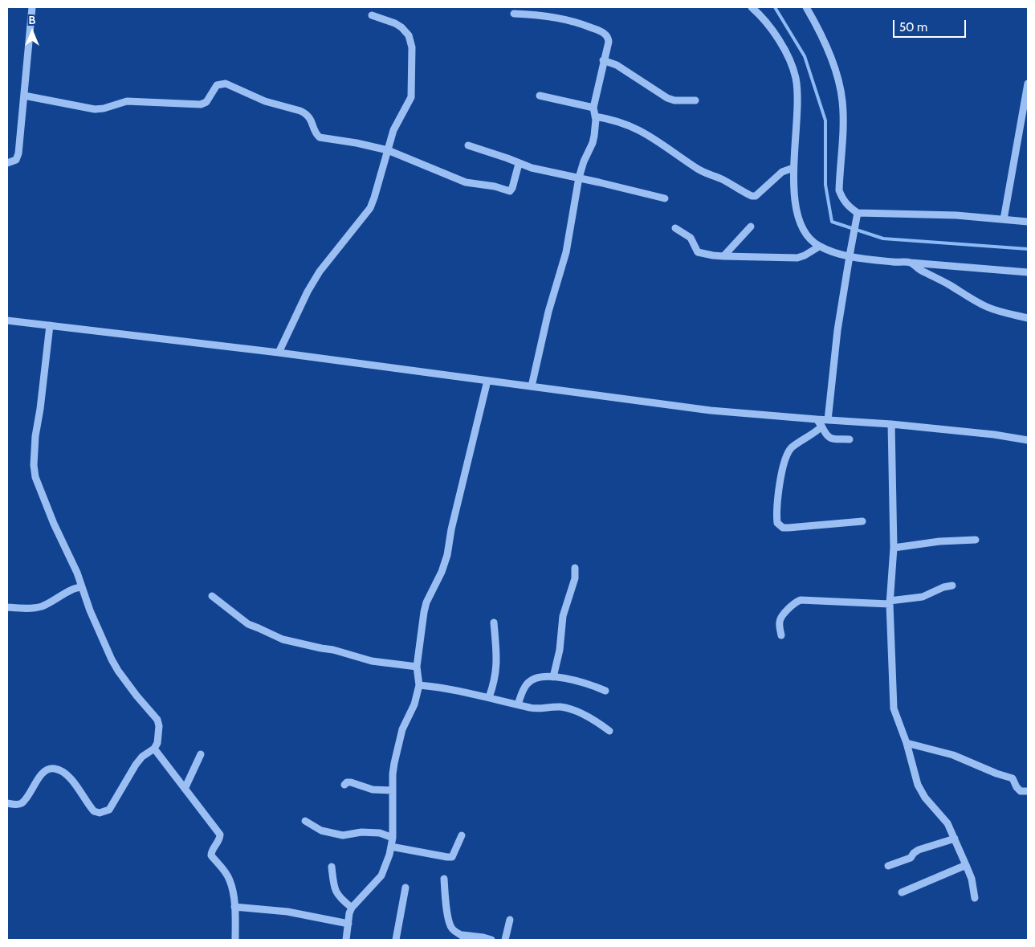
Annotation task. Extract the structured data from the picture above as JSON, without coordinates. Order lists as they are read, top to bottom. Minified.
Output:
{"scale_bar":"50 m","north":"top"}
